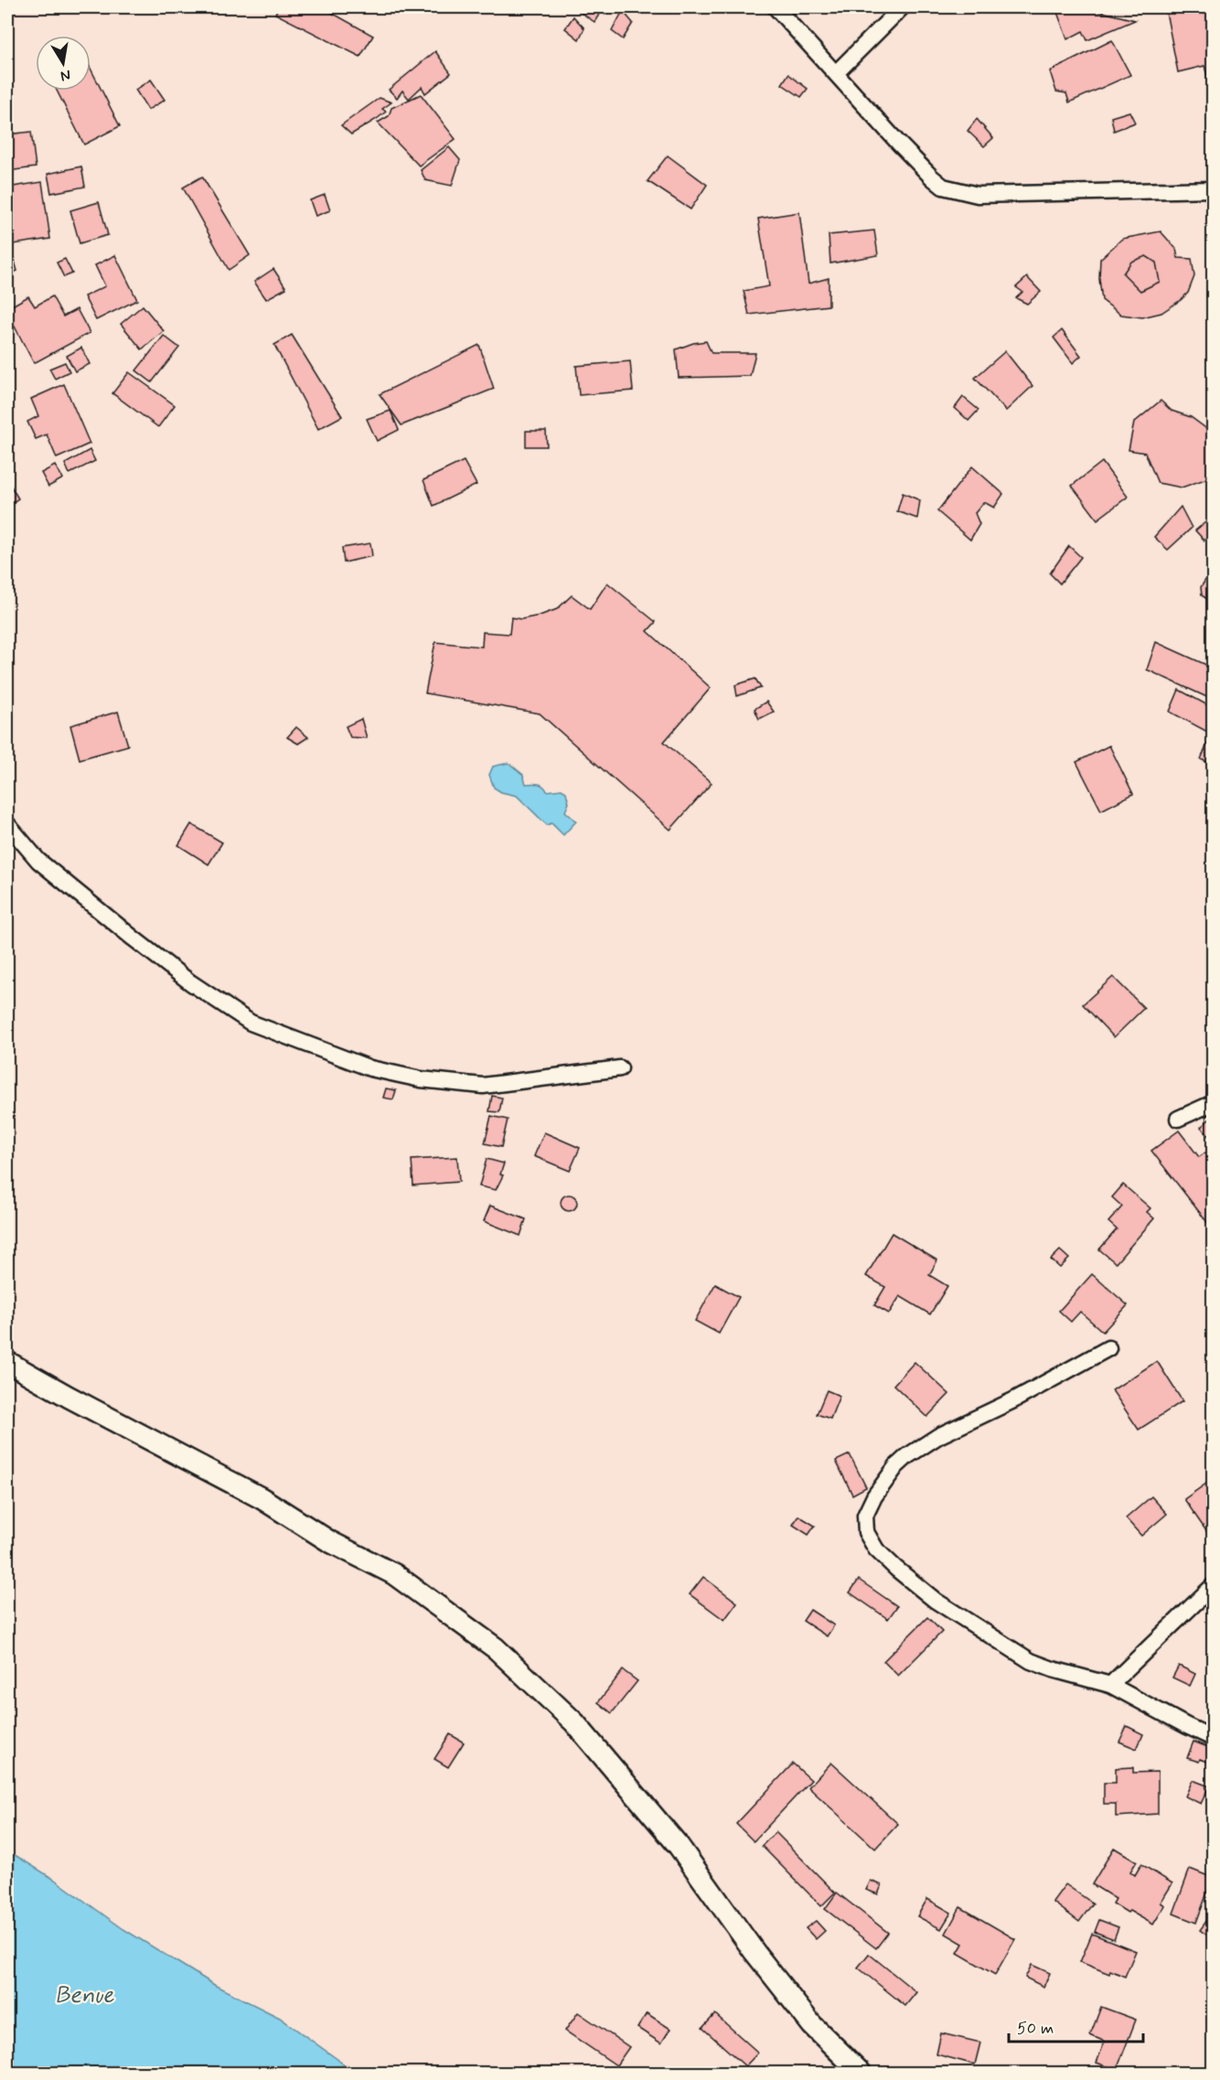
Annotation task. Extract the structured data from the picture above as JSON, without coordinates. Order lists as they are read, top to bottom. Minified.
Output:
{"water":["Benue"],"scale_bar":"50 m","north":"bottom"}
